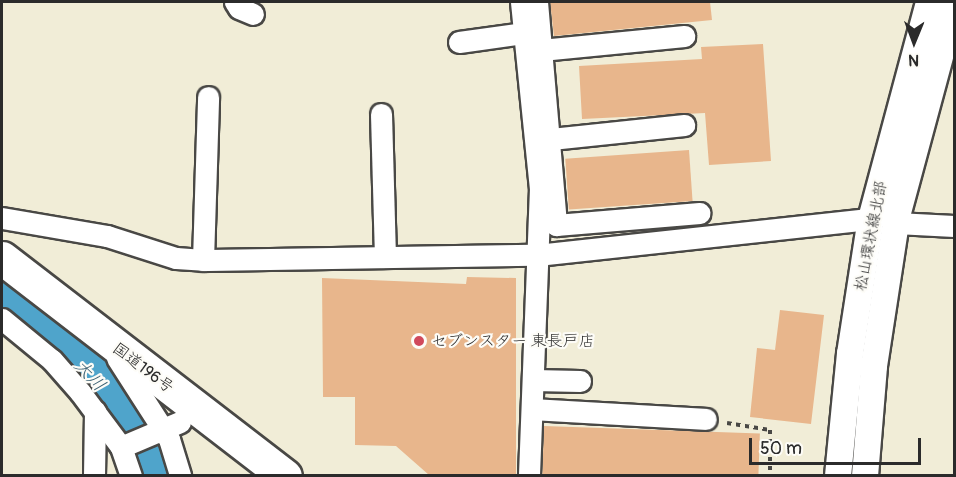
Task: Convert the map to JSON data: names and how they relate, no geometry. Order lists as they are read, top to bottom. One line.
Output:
{"streets":{"highway":["国道196号"],"street":["松山環状線北部"]},"water":["大川"],"places":["セブンスター 東長戸店"],"scale_bar":"50 m","north":"bottom"}
